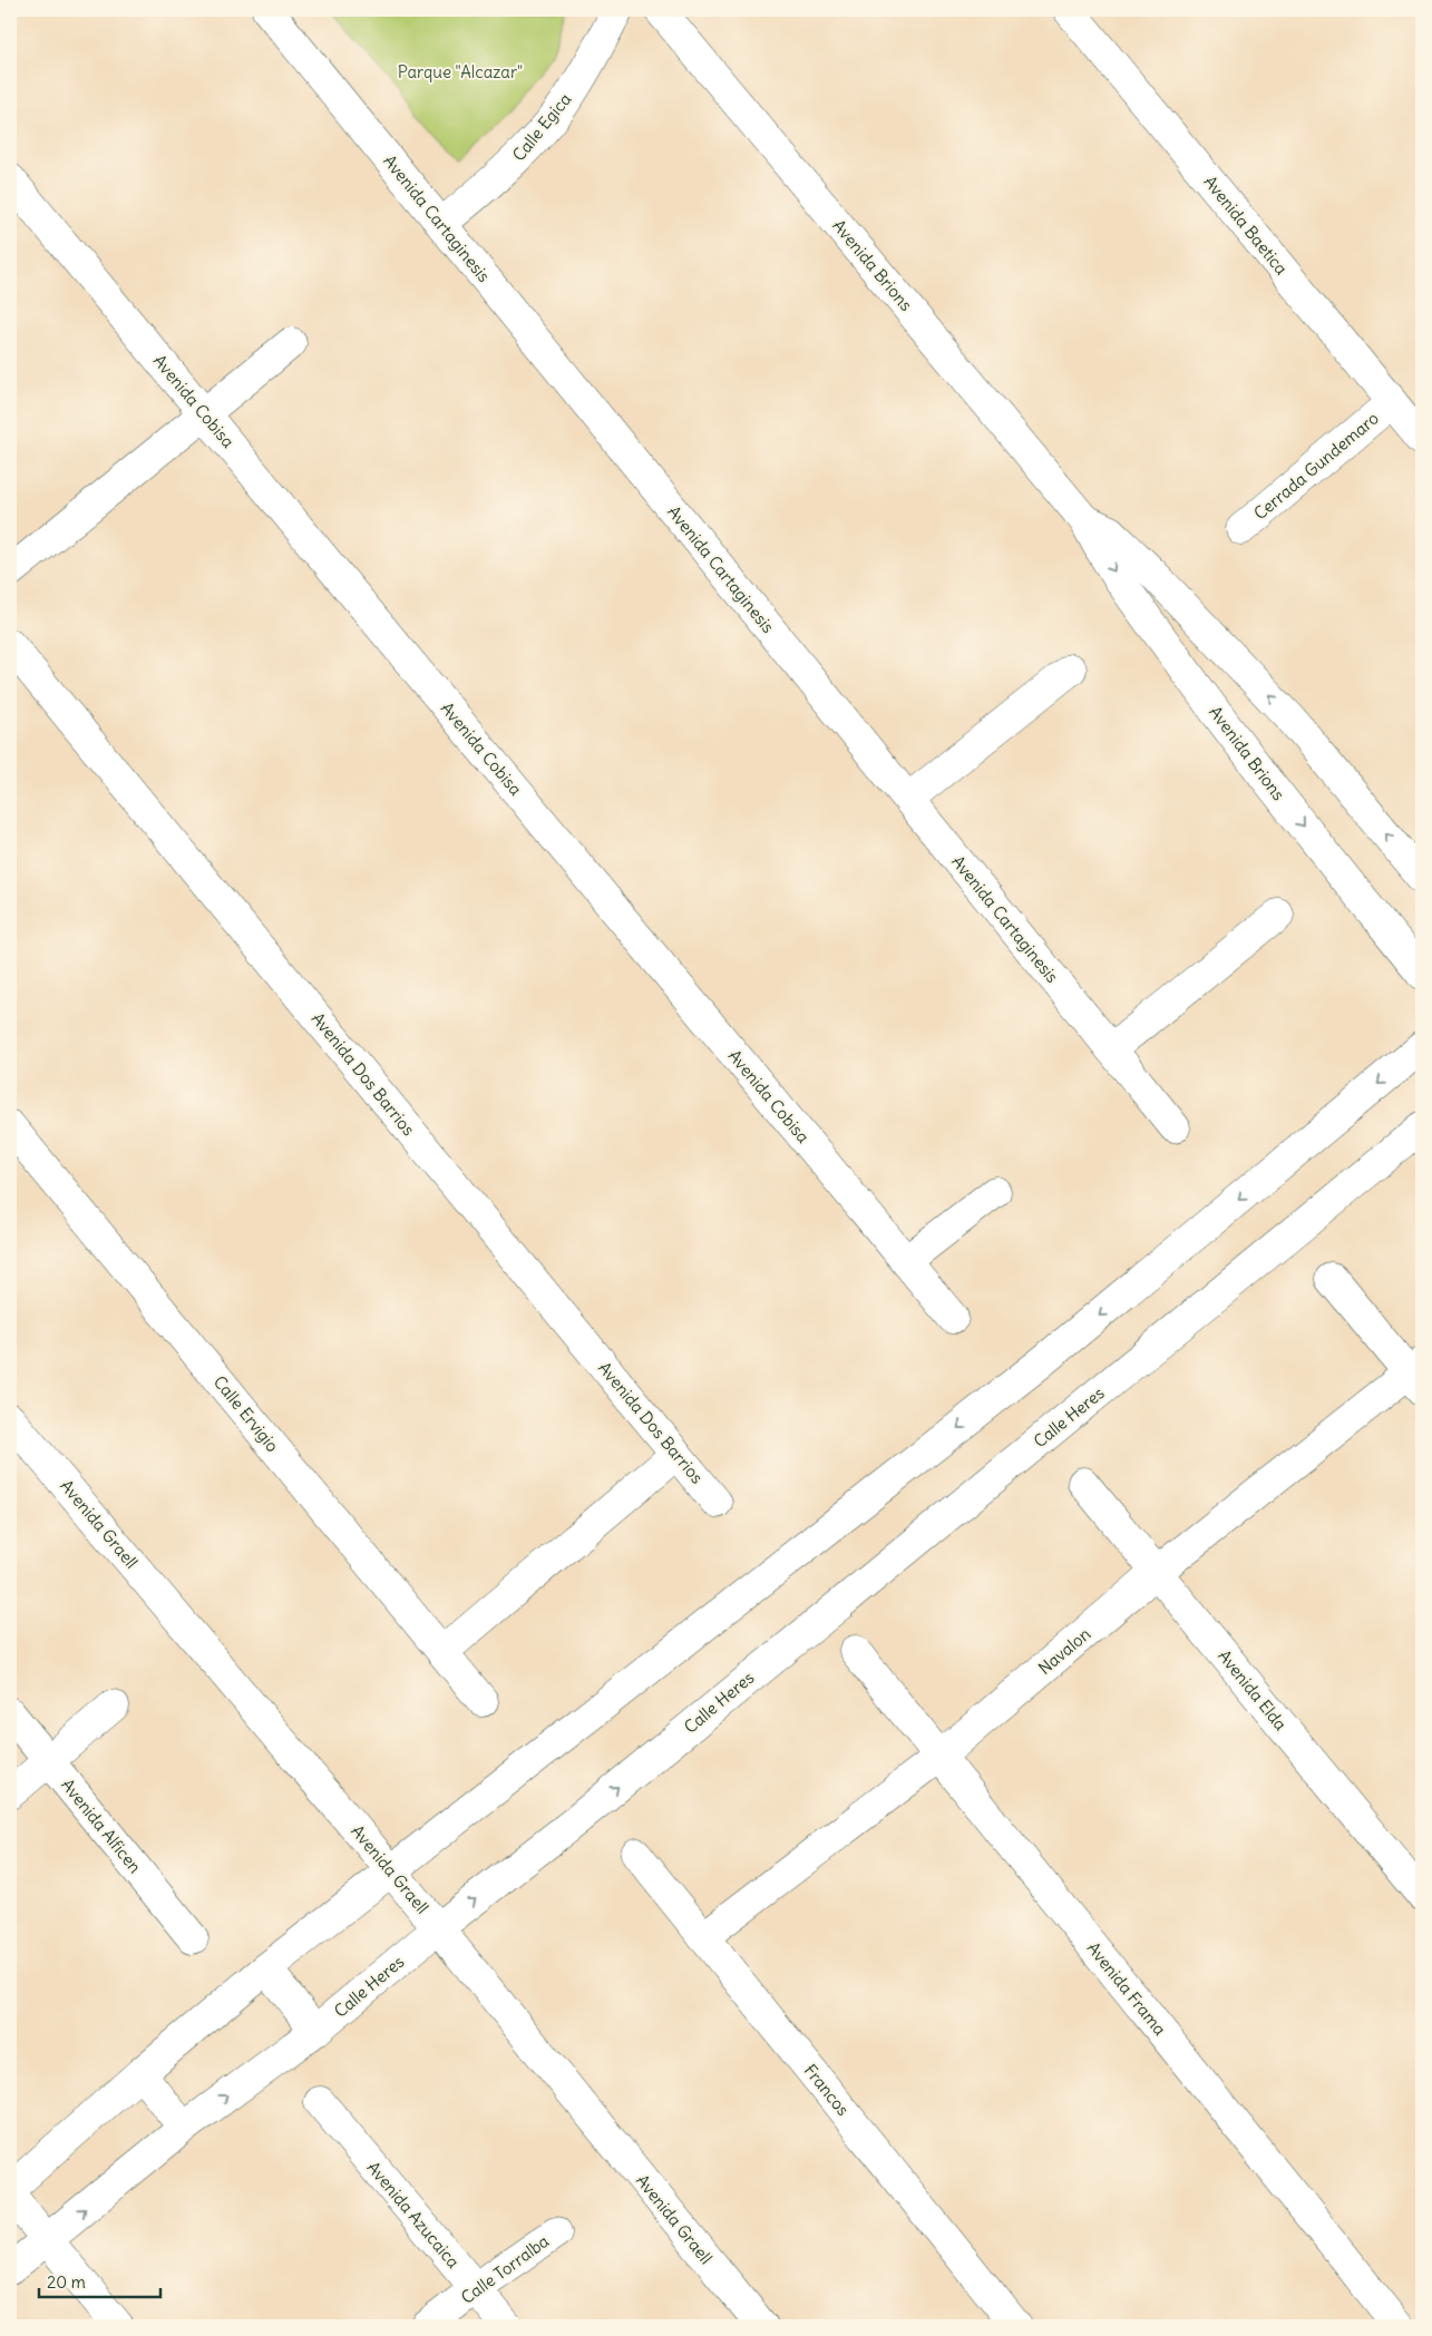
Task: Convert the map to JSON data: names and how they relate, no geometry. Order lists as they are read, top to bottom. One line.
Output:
{"streets":{"street":["Calle Egica","Avenida Cartaginesis","Avenida Baetica","Avenida Brions","Avenida Cobisa","Cerrada Gundemaro","Avenida Dos Barrios","Calle Ervigio","Calle Heres","Avenida Graell","Navalon","Avenida Elda","Avenida Alficen","Avenida Frama","Francos","Avenida Azucaica","Calle Torralba"]},"crossings":[["Calle Egica","Avenida Cartaginesis"],["Avenida Baetica","Cerrada Gundemaro"],["Calle Heres","Avenida Graell"],["Navalon","Avenida Elda"],["Navalon","Avenida Frama"],["Navalon","Francos"],["Avenida Azucaica","Calle Torralba"]],"parks":["Parque \"Alcazar\""],"scale_bar":"20 m"}
